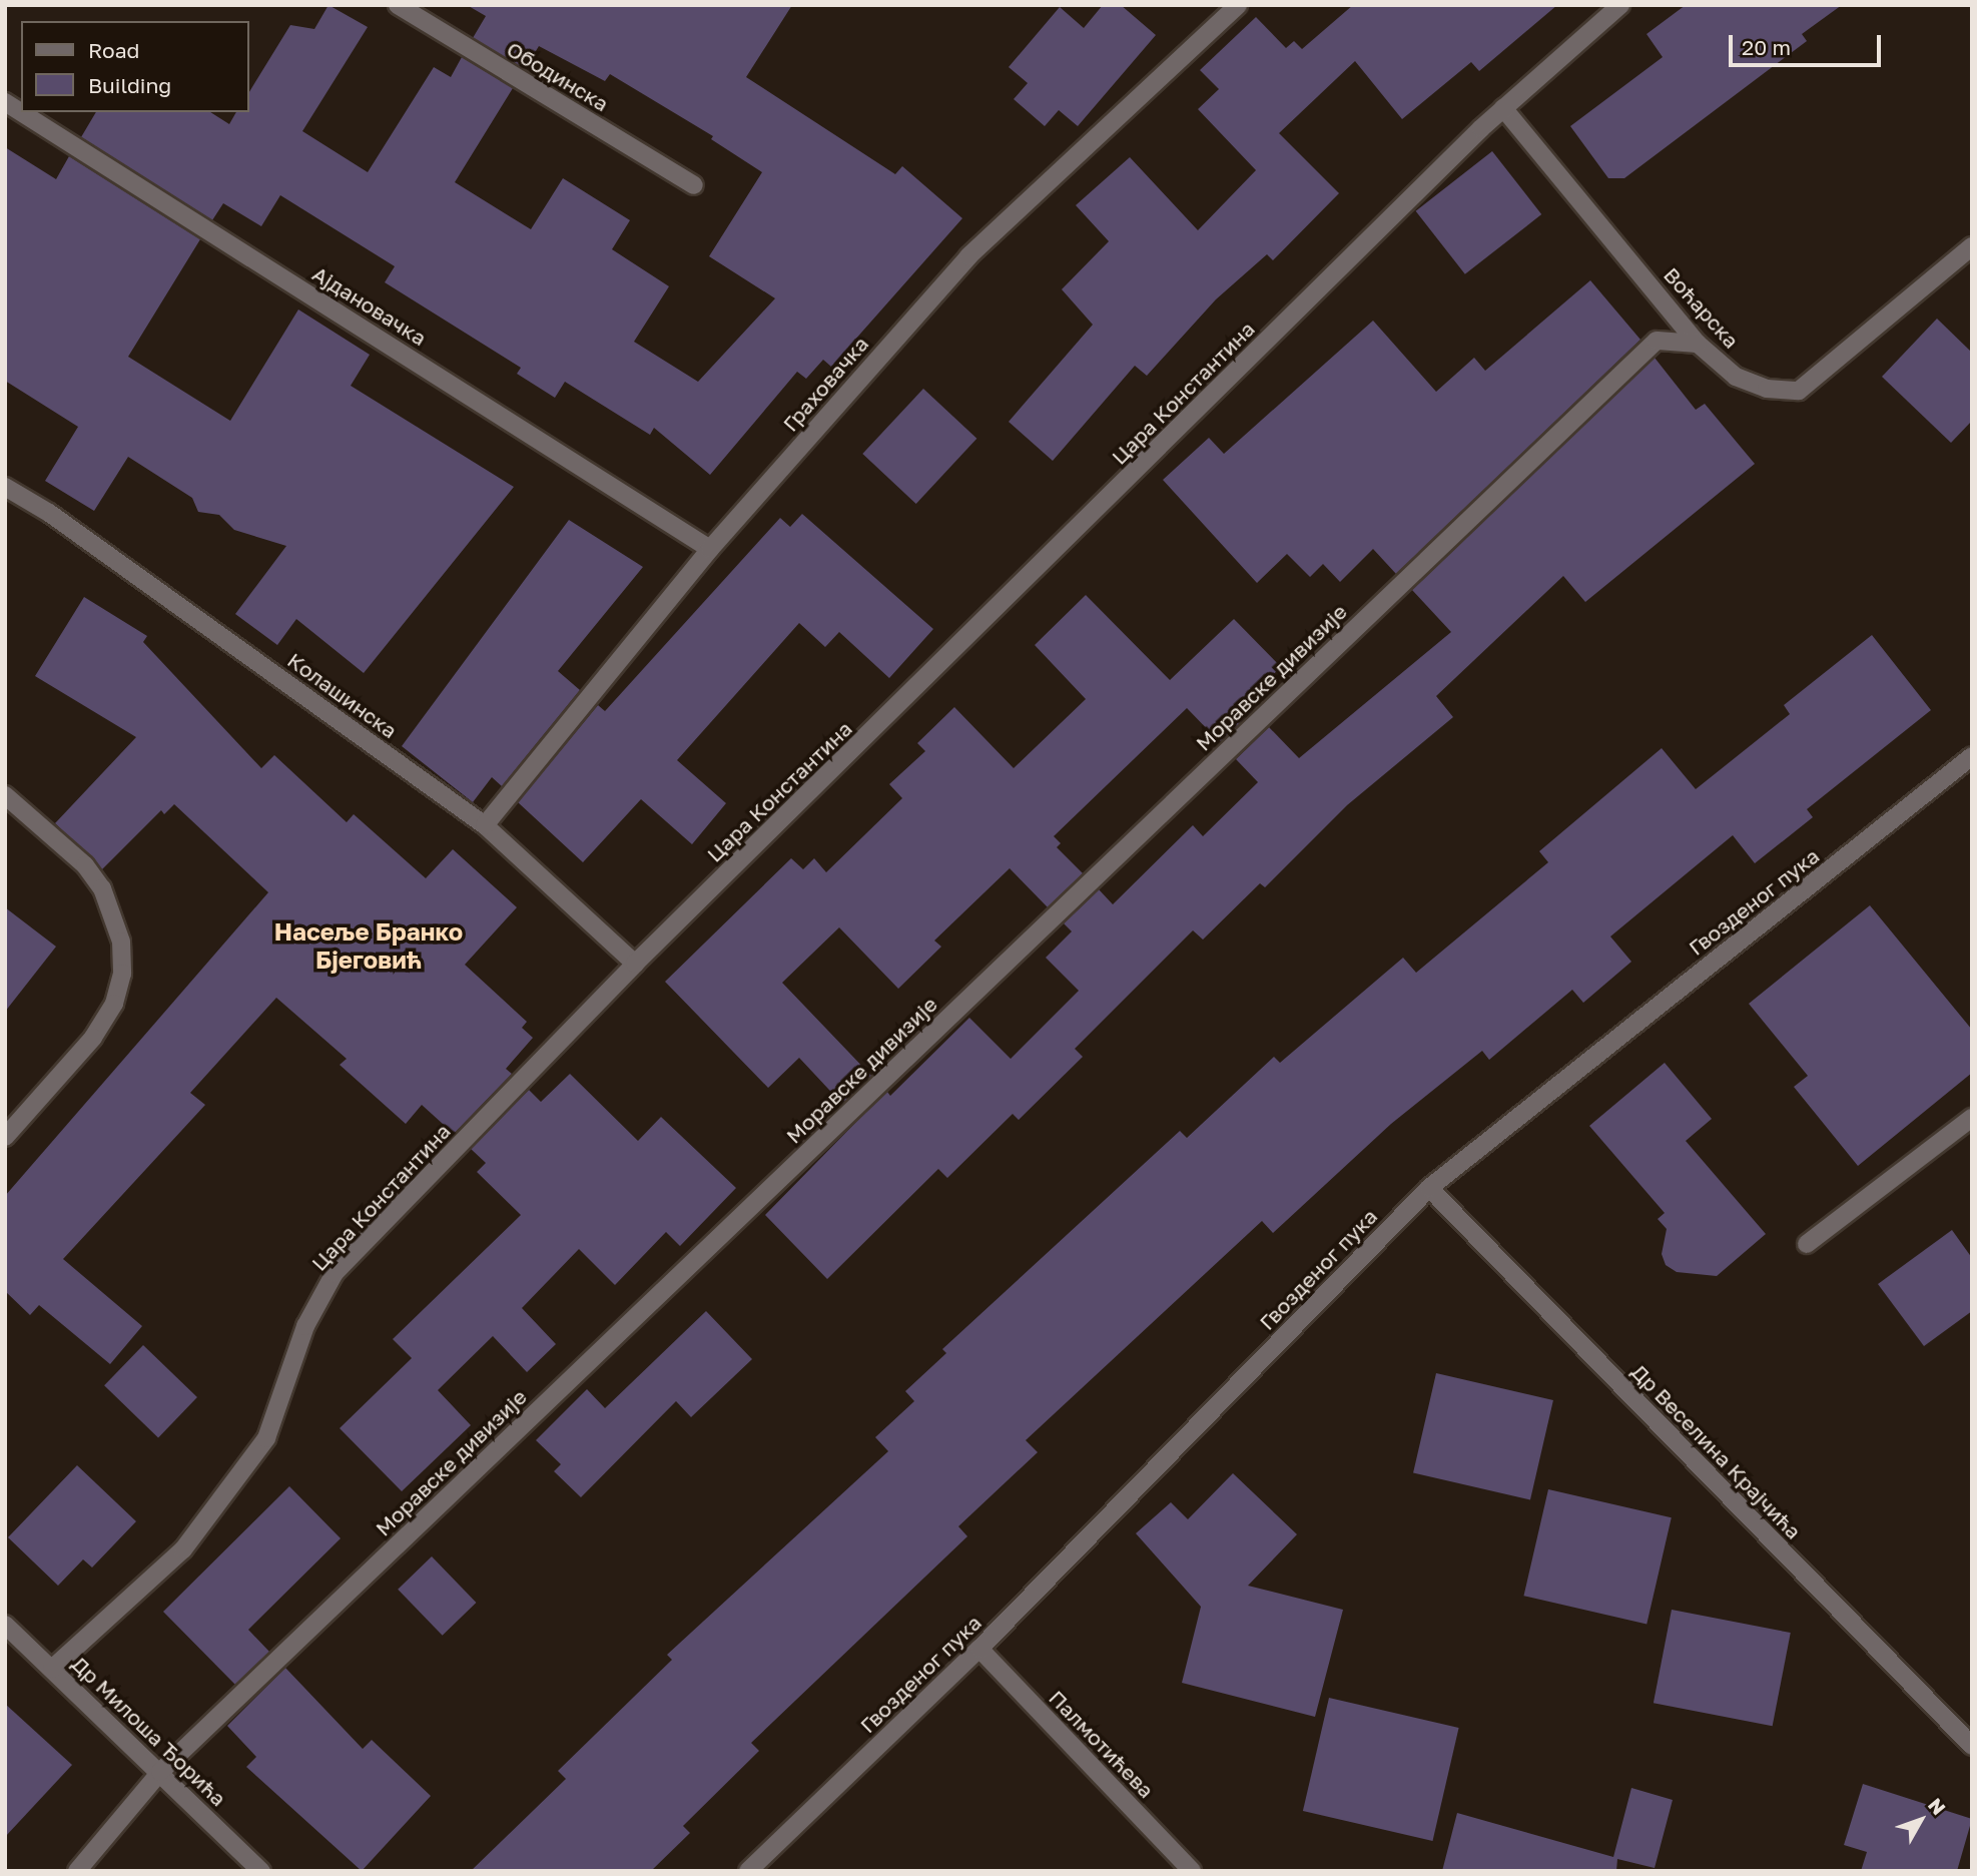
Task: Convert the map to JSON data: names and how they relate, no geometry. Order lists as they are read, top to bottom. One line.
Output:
{"streets":{"street":["Ободинска","Ајдановачка","Воћарска","Граховачка","Цара Константина","Моравске дивизије","Колашинска","Гвозденог пука","Др Веселина Крајчића","Др Милоша Ђорића","Палмотићева"]},"crossings":[["Ајдановачка","Граховачка"],["Воћарска","Цара Константина"],["Воћарска","Моравске дивизије"],["Граховачка","Колашинска"],["Цара Константина","Колашинска"],["Цара Константина","Др Милоша Ђорића"],["Моравске дивизије","Др Милоша Ђорића"],["Гвозденог пука","Др Веселина Крајчића"],["Гвозденог пука","Палмотићева"]],"districts":["Насеље Бранко Бјеговић"],"legend":["Road","Building"],"scale_bar":"20 m","north":"top right"}
